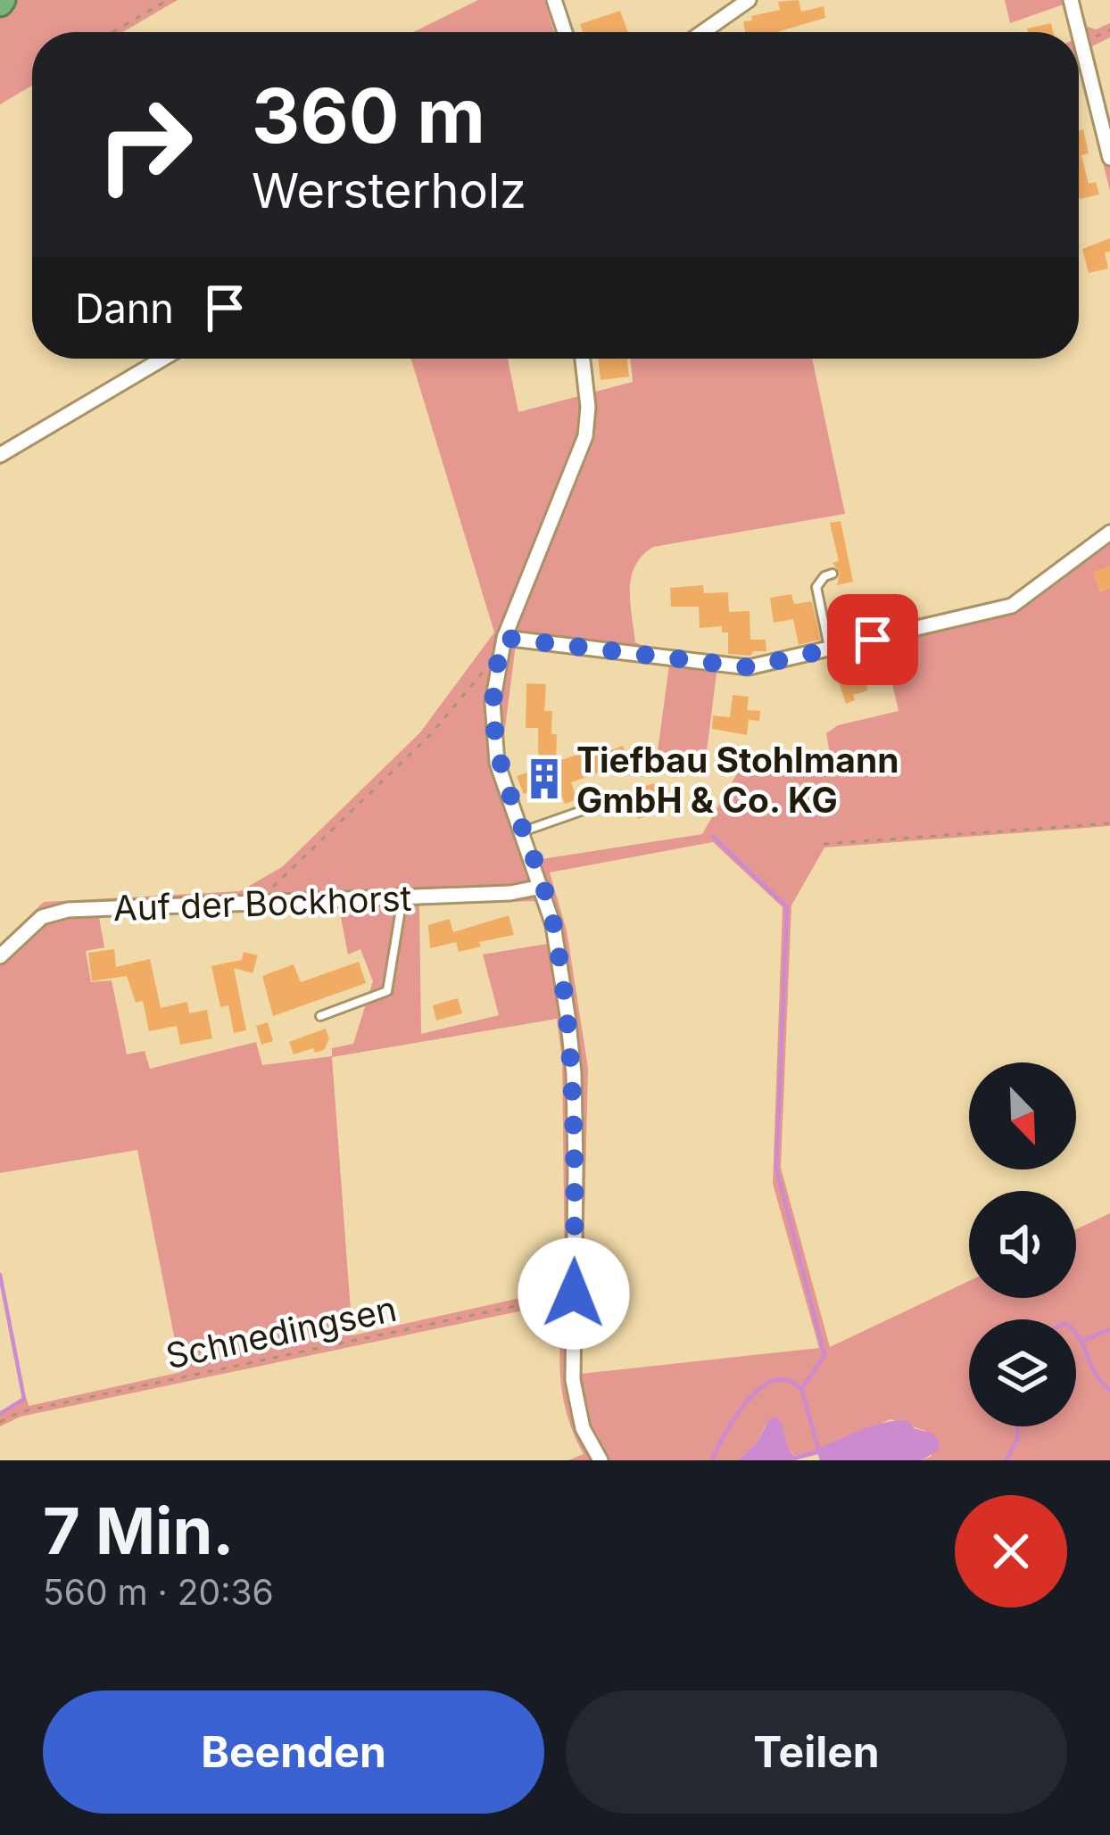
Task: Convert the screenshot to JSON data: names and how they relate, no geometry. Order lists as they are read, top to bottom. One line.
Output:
{"streets":{"street":["Auf der Bockhorst"],"path":["Schnedingsen"]},"places":{"building":["Tiefbau Stohlmann GmbH & Co. KG"]},"north":"bottom right","page":{"turn":["360 m","Wersterholz"],"then":"Dann","heading":["7 Min.","560 m · 20:36"],"buttons":["Beenden","Teilen"]}}
